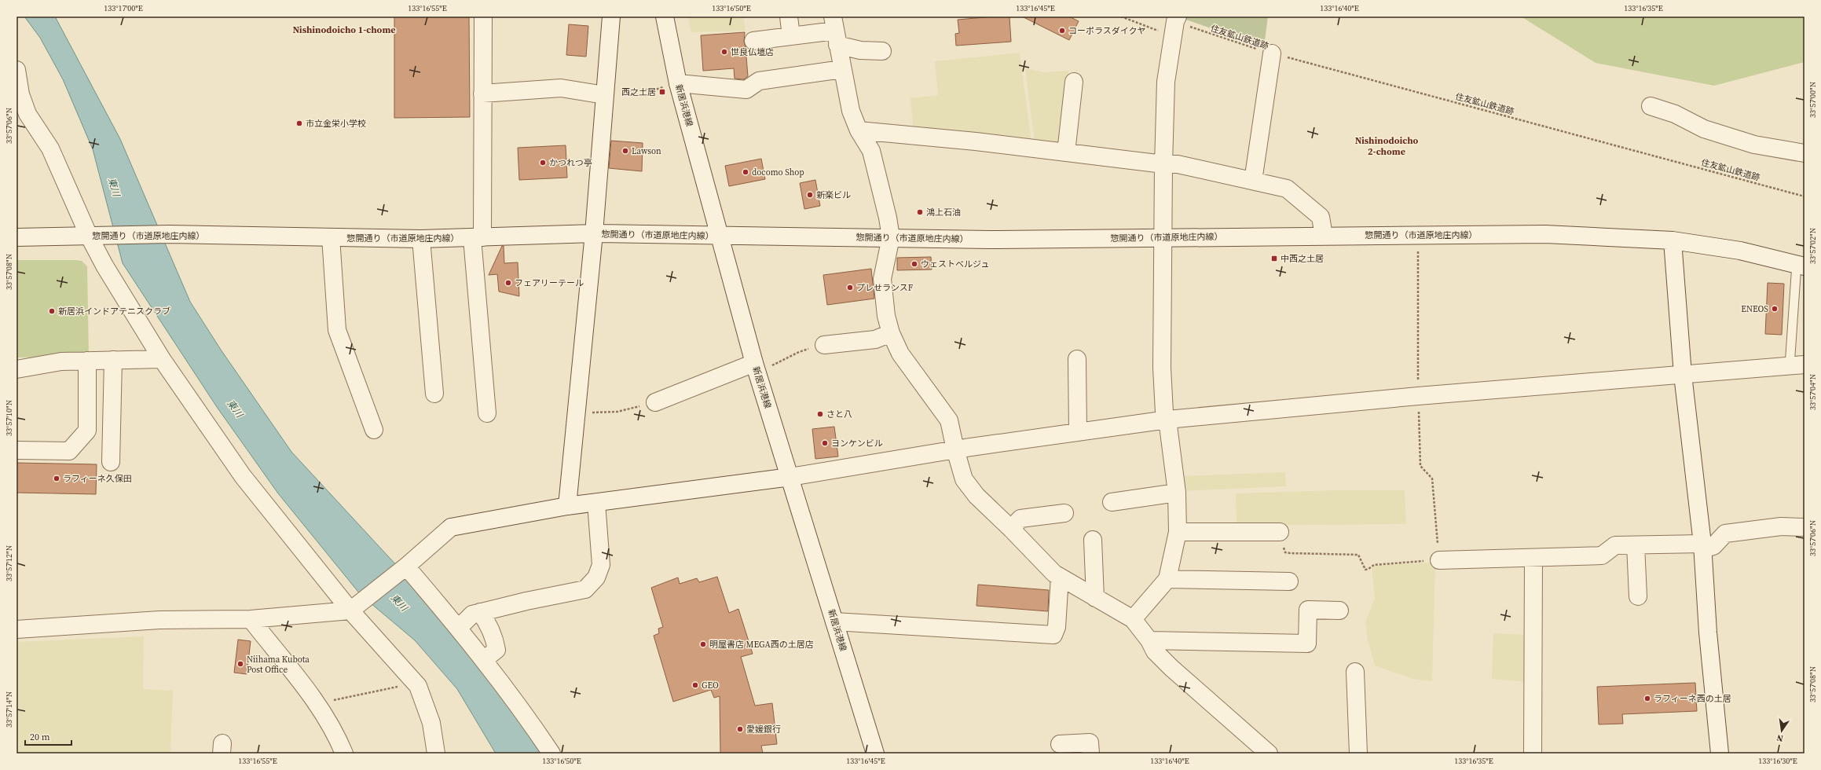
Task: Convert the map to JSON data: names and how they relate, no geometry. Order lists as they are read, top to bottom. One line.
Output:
{"streets":{"street":["新居浜港線","惣開通り（市道原地庄内線）"],"path":["住友鉱山鉄道跡"]},"crossings":[["新居浜港線","惣開通り（市道原地庄内線）"]],"districts":["Nishinodoicho 1-chome","Nishinodoicho 2-chome"],"water":["東川"],"places":{"other":["コーポラスダイクヤ","世良仏壇店","市立金栄小学校","Lawson","かつれつ亭","docomo Shop","新楽ビル","鴻上石油","ウェストベルジュ","フェアリーテール","プレせランスF","ENEOS","新居浜インドアテニスクラブ","さと八","ヨンケンビル","ラフィーネ久保田","明屋書店 MEGA西の土居店","Niihama Kubota Post Office","GEO","ラフィーネ西の土居","愛媛銀行"],"transit":["西之土居","中西之土居"]},"scale_bar":"20 m","north":"bottom","coordinates":["133°17'00\"E","133°16'55\"E","133°16'50\"E","133°16'45\"E","133°16'40\"E","133°16'35\"E","33°57'00\"N","33°57'06\"N","33°57'02\"N","33°57'08\"N","33°57'04\"N","33°57'10\"N","33°57'12\"N","33°57'14\"N","133°16'30\"E"]}
